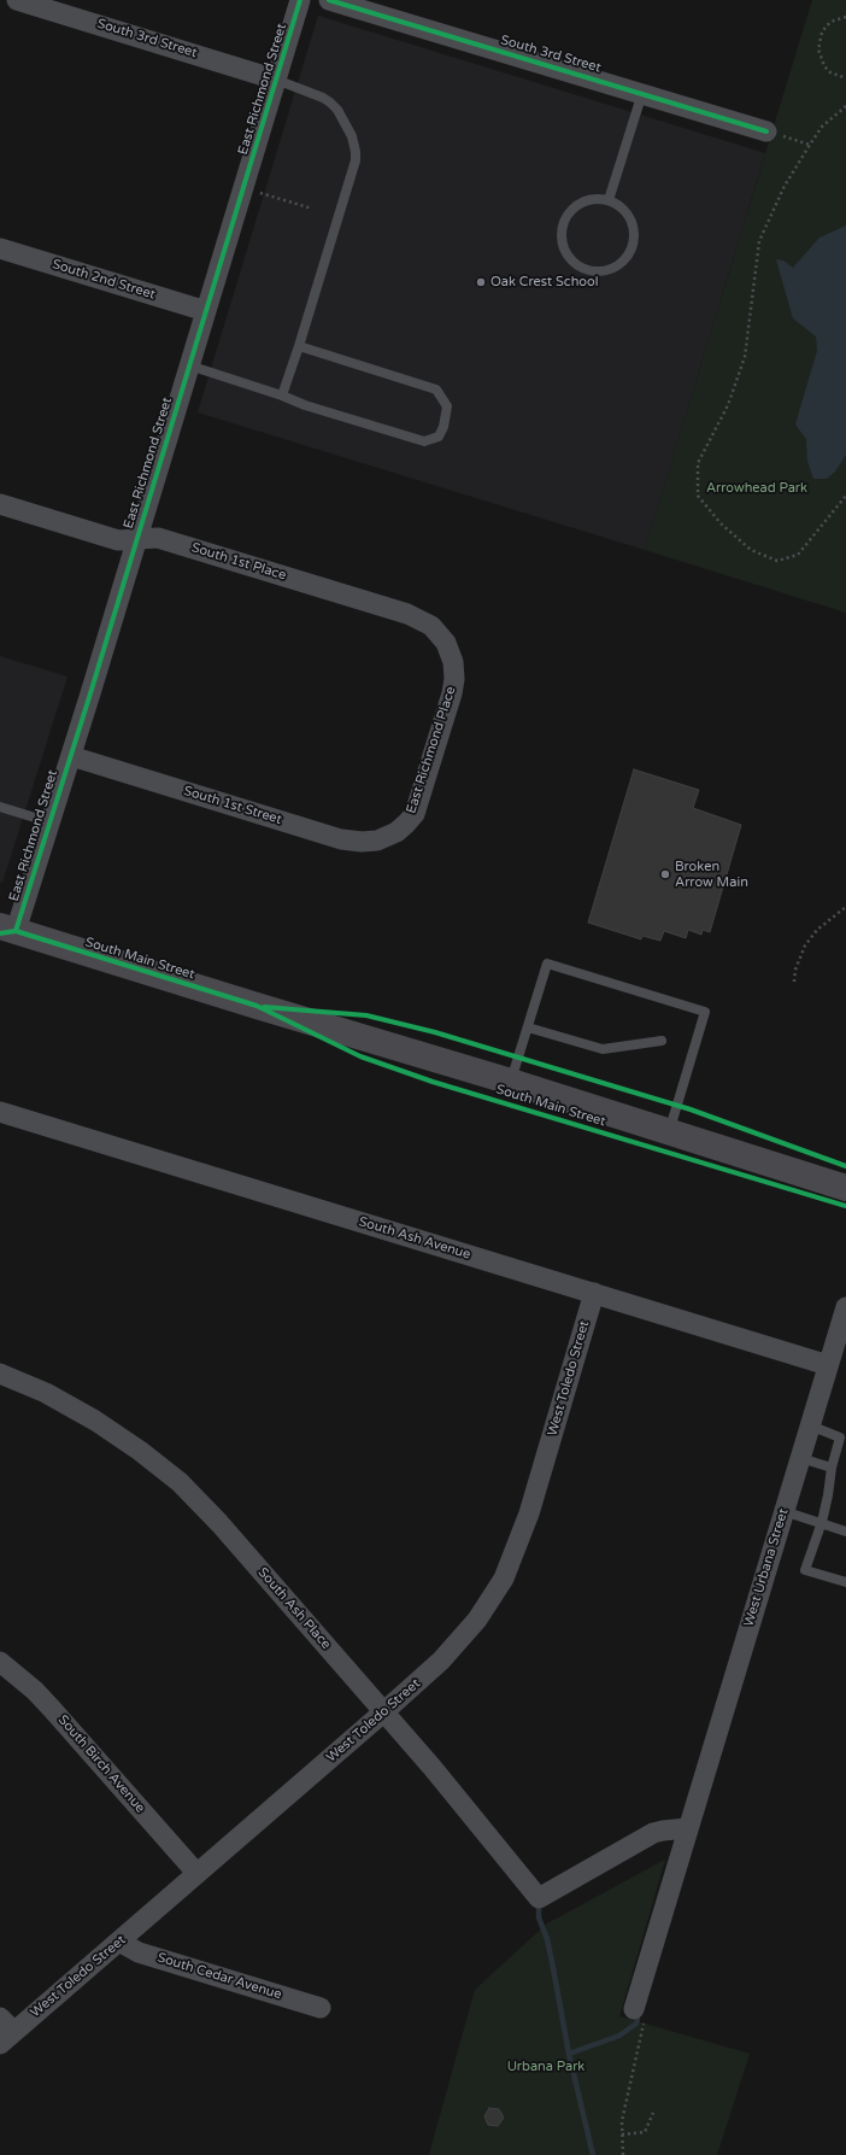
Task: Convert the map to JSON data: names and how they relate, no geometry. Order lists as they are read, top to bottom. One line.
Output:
{"streets":{"street":["South 3rd Street","East Richmond Street","South 2nd Street","South 1st Place","East Richmond Place","South 1st Street","South Main Street","South Ash Avenue","West Toledo Street","West Urbana Street","South Ash Place","South Birch Avenue","South Cedar Avenue"]},"crossings":[["South 3rd Street","East Richmond Street"],["East Richmond Street","South 2nd Street"],["East Richmond Street","South 1st Place"],["East Richmond Street","South 1st Street"],["East Richmond Street","South Main Street"],["South 1st Place","East Richmond Place"],["East Richmond Place","South 1st Street"],["South Ash Avenue","West Toledo Street"],["South Ash Avenue","West Urbana Street"],["West Toledo Street","South Ash Place"],["West Toledo Street","South Birch Avenue"],["West Toledo Street","South Cedar Avenue"],["West Urbana Street","South Ash Place"]],"parks":["Arrowhead Park","Urbana Park"],"places":["Oak Crest School","Broken Arrow Main"]}
